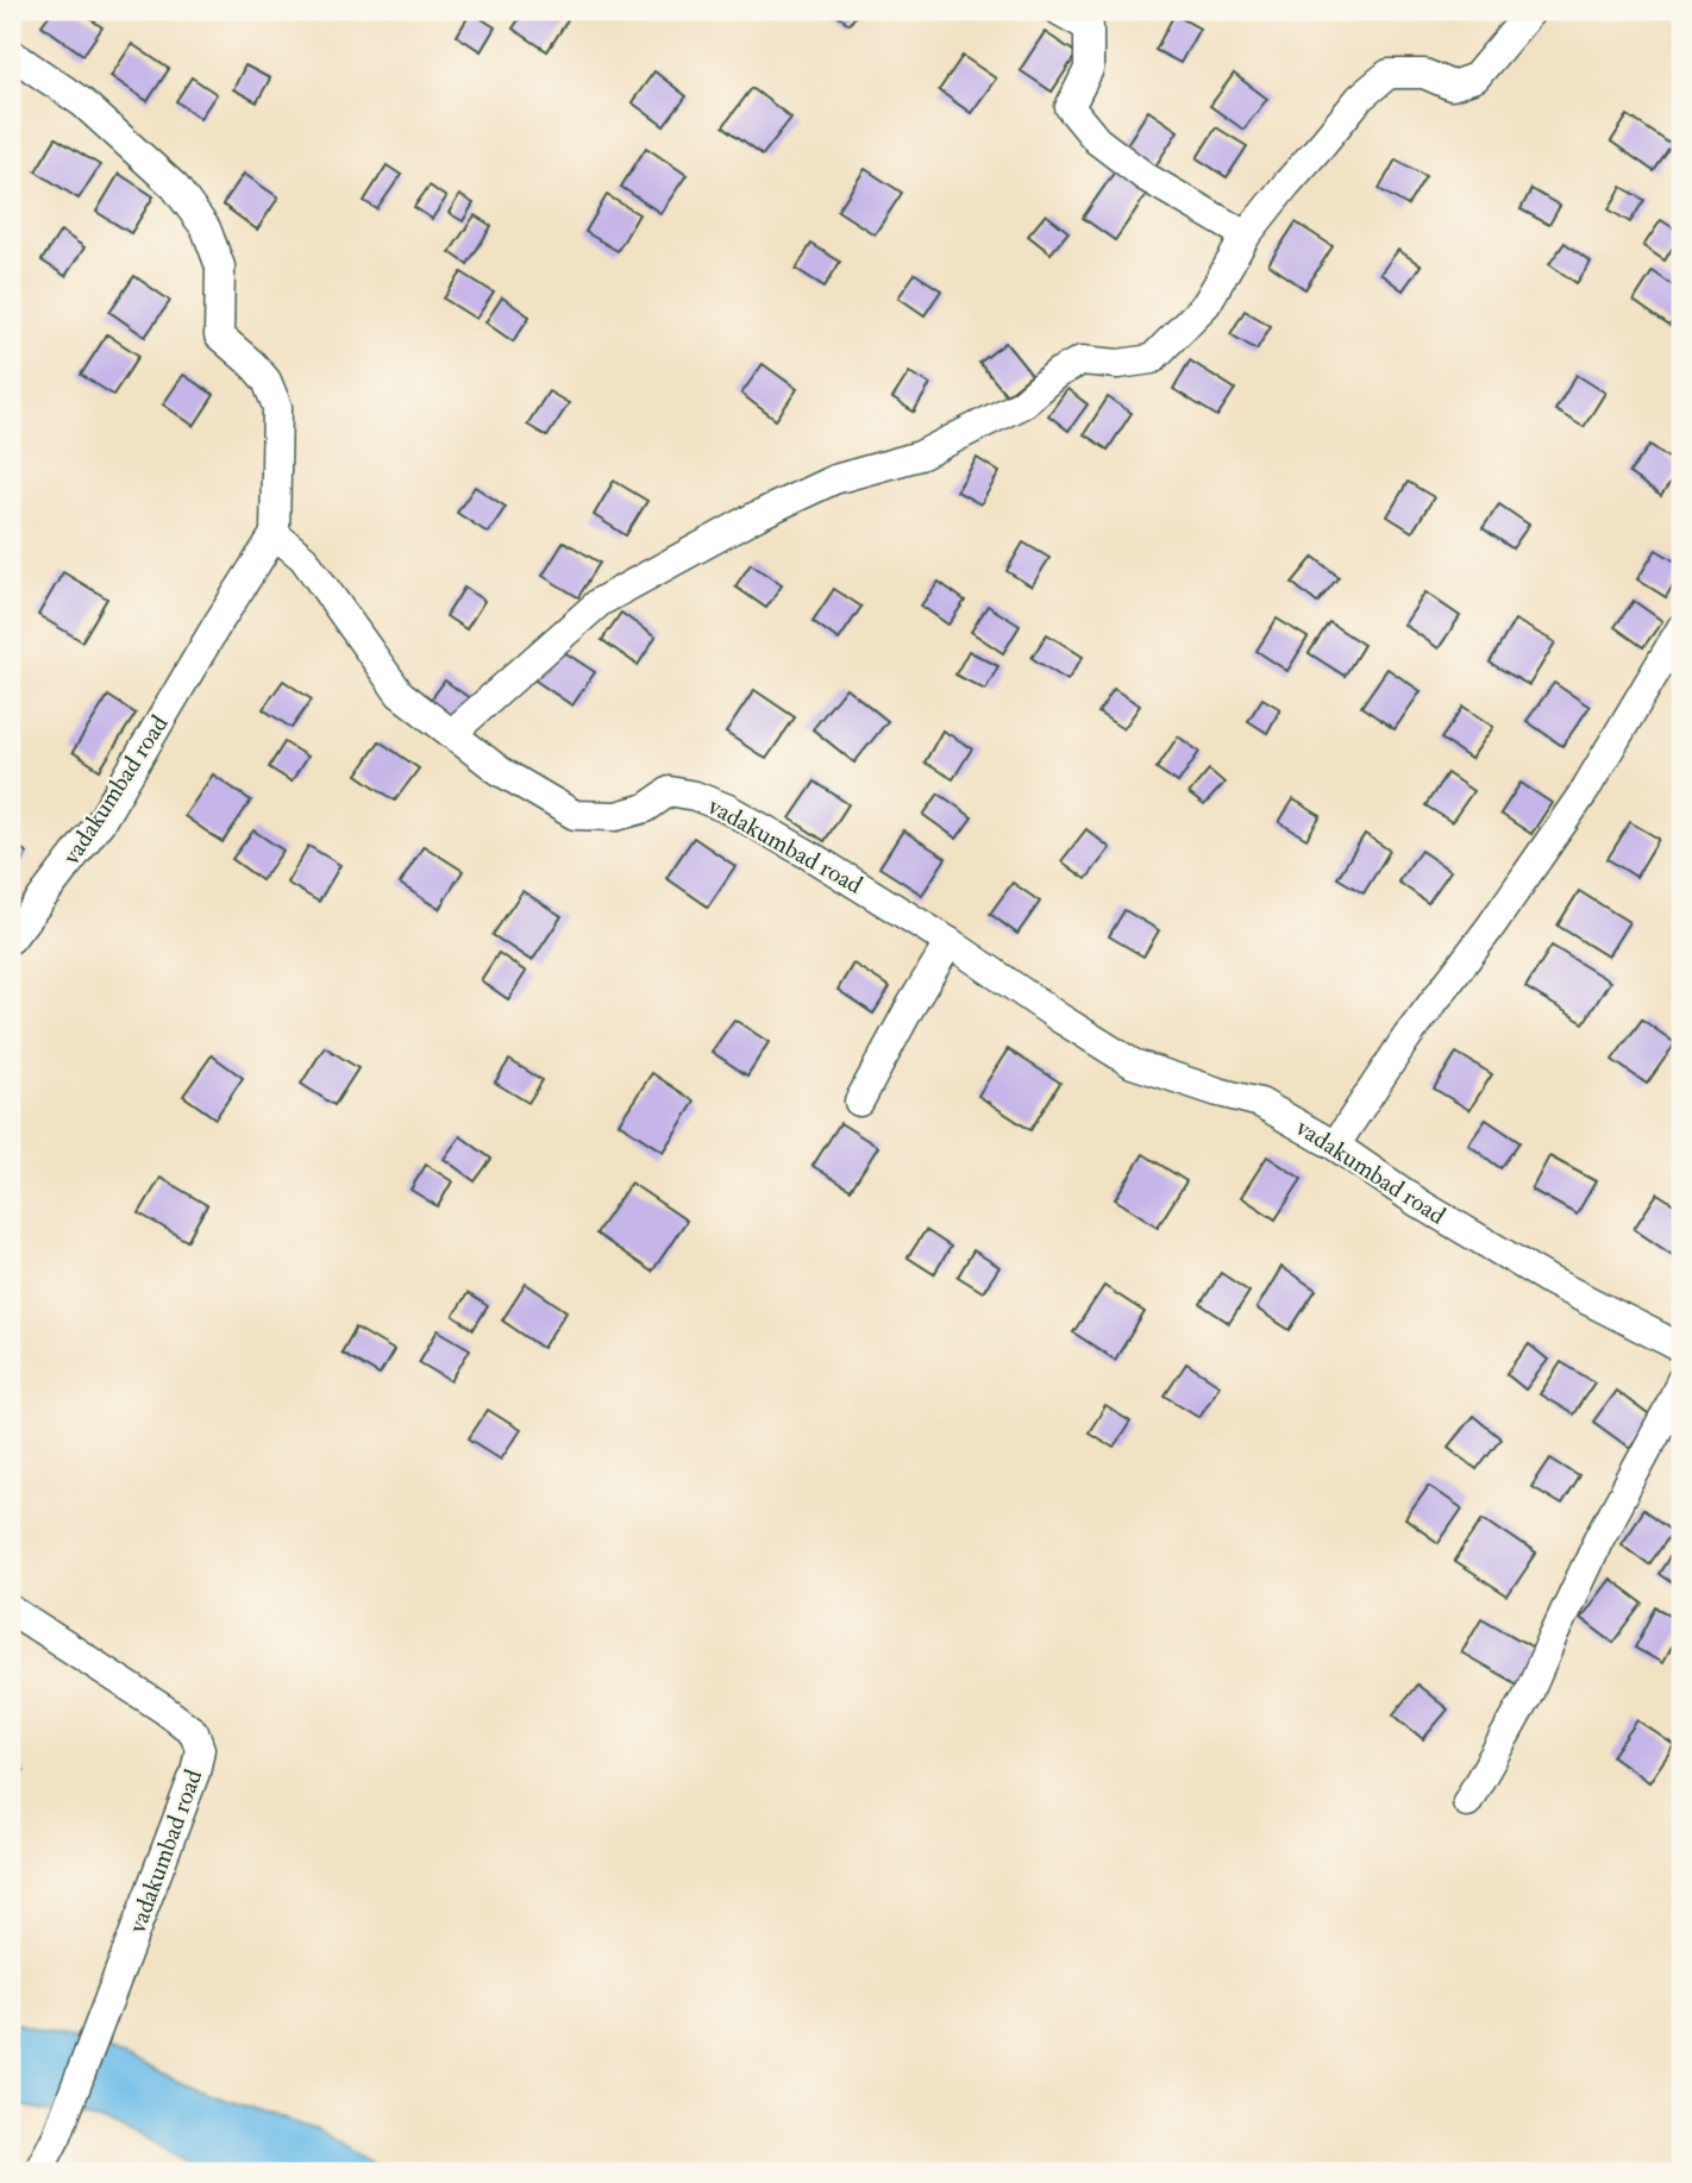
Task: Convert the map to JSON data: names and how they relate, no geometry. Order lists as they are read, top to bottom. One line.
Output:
{"streets":{"street":["vadakumbad road"]}}
